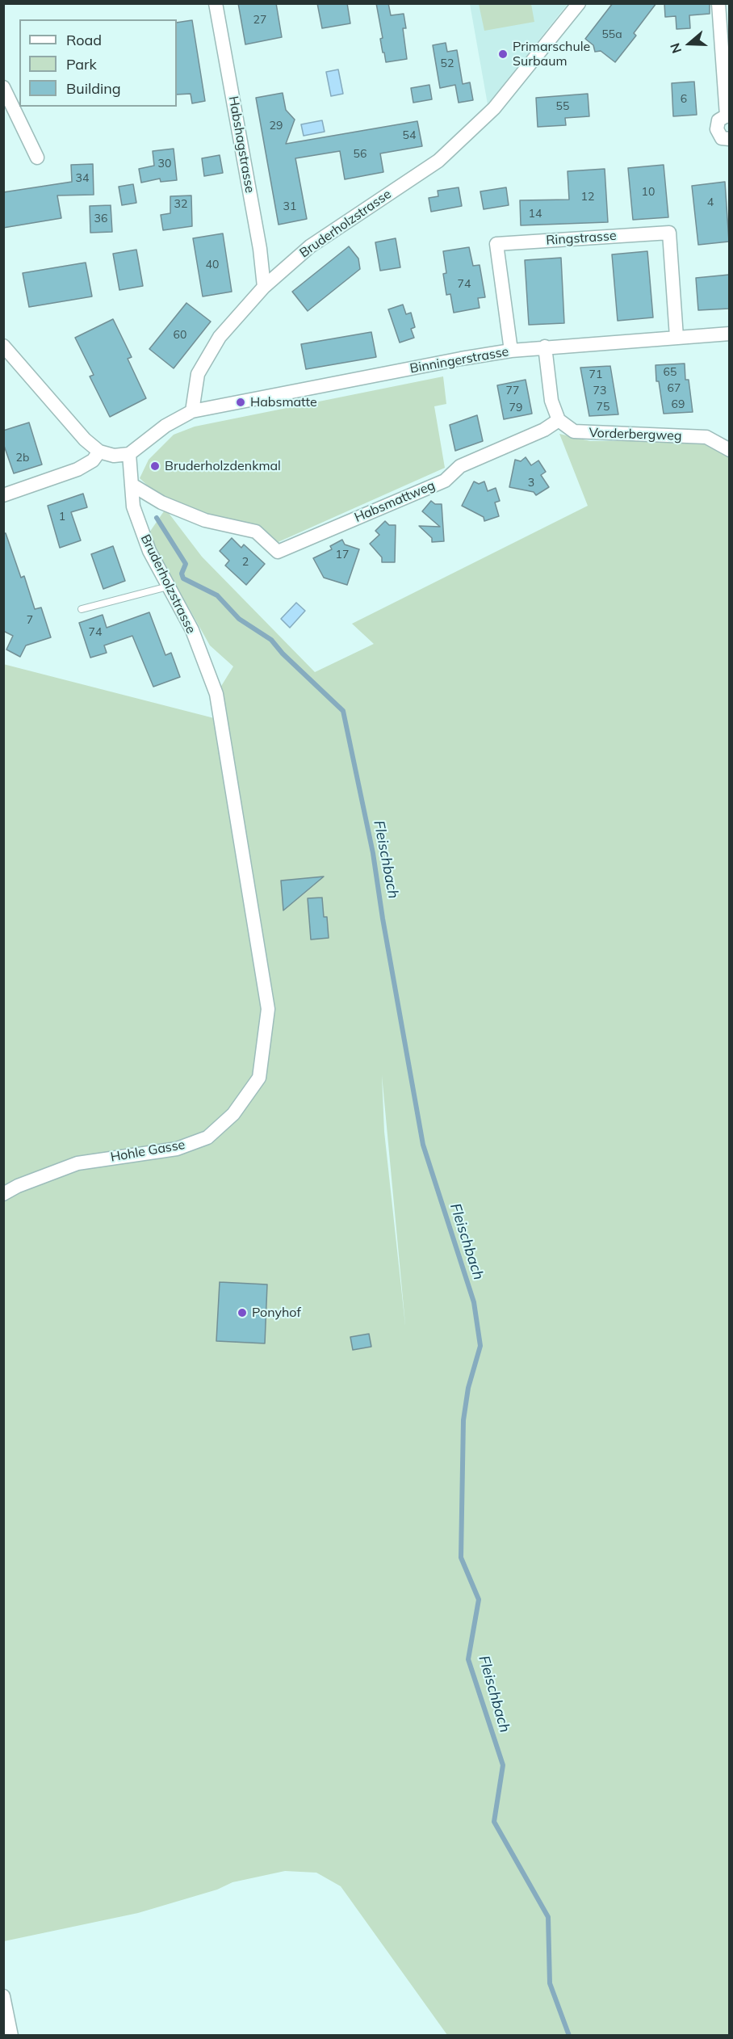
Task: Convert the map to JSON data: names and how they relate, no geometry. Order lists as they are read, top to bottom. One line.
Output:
{"streets":{"street":["Habshagstrasse","Bruderholzstrasse","Ringstrasse","Binningerstrasse","Vorderbergweg","Habsmattweg","Hohle Gasse"]},"crossings":[["Habshagstrasse","Bruderholzstrasse"],["Bruderholzstrasse","Binningerstrasse"],["Bruderholzstrasse","Habsmattweg"],["Bruderholzstrasse","Hohle Gasse"],["Ringstrasse","Binningerstrasse"],["Vorderbergweg","Habsmattweg"]],"water":["Fleischbach"],"places":["Primarschule Surbaum","Habsmatte","Bruderholzdenkmal","Ponyhof"],"house_numbers":["27","55a","52","6","55","29","54","56","30","34","10","12","4","32","31","14","36","40","74","60","65","71","67","77","73","69","75","79","2b","3","1","17","2","7","74"],"legend":["Road","Park","Building"],"north":"left"}
